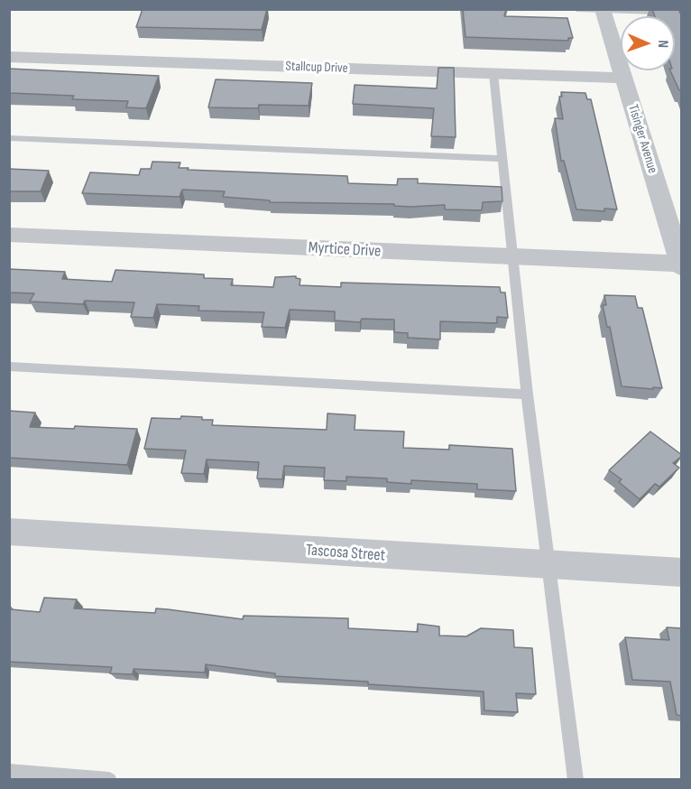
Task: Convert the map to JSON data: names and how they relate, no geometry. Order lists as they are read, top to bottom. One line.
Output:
{"streets":{"street":["Stallcup Drive","Tisinger Avenue","Myrtice Drive","Tascosa Street"]},"crossings":[["Stallcup Drive","Tisinger Avenue"],["Tisinger Avenue","Myrtice Drive"]],"north":"right"}
